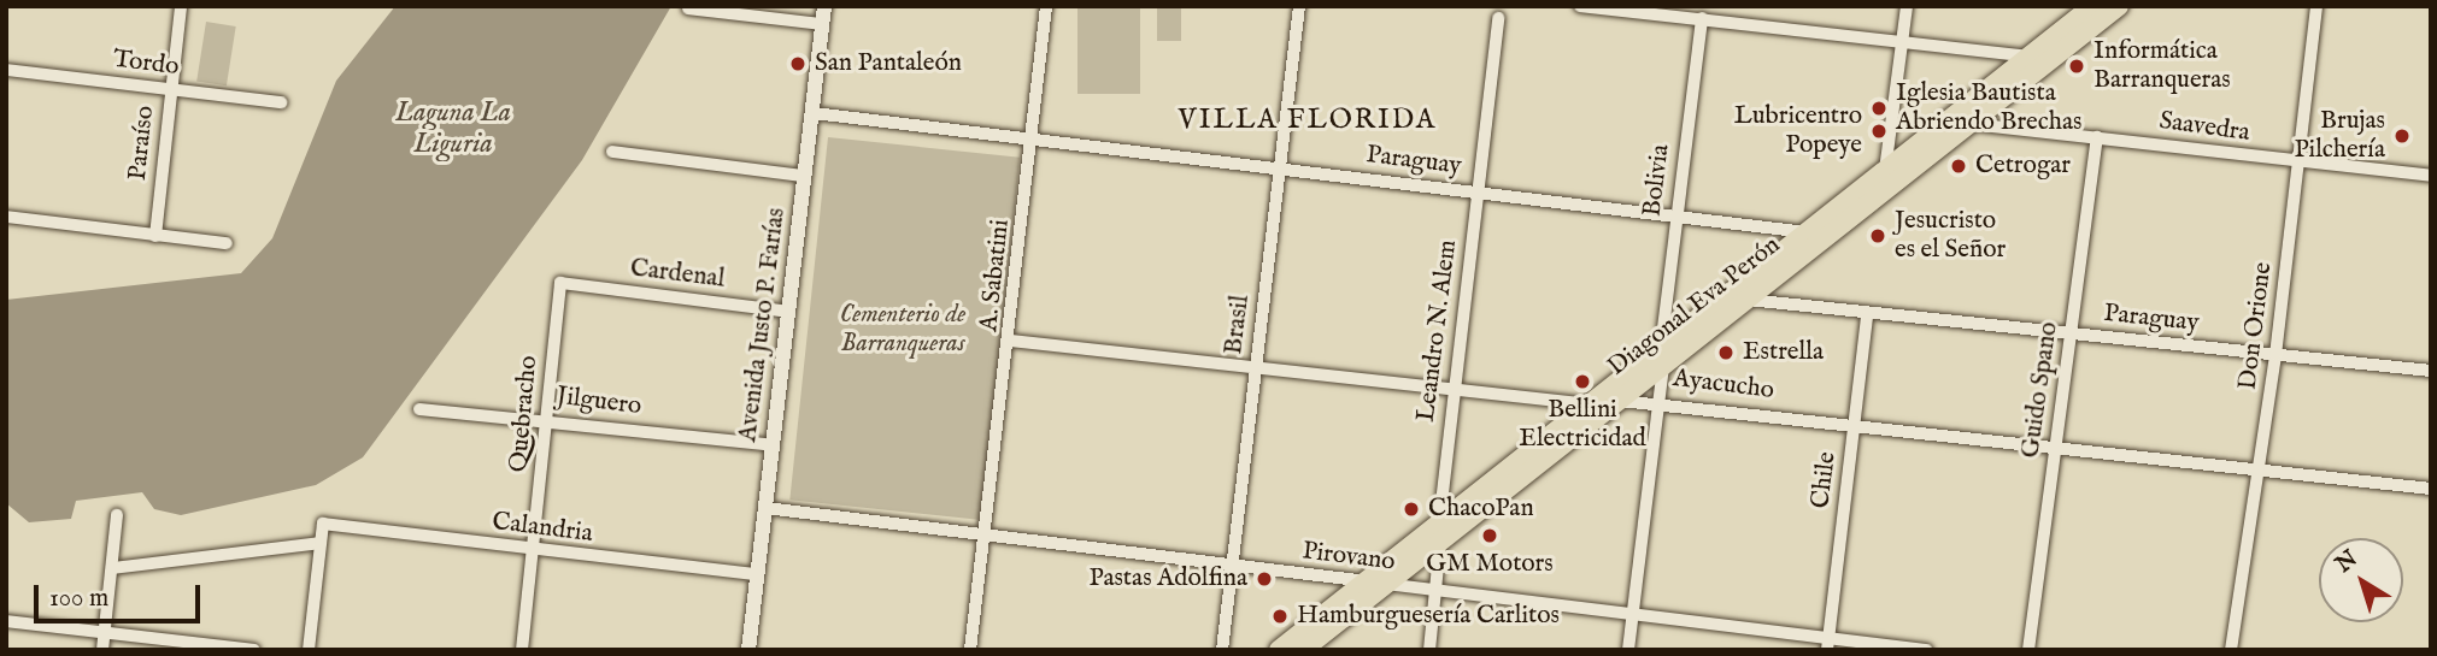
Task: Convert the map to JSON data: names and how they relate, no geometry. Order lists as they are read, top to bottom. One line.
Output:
{"streets":{"main road":["Diagonal Eva Perón"],"street":["Tordo","Saavedra","Paraíso","Paraguay","Bolivia","Cardenal","A. Sabatini","Avenida Justo P. Farías","Brasil","Don Orione","Leandro N. Alem","Ayacucho","Guido Spano","Jilguero","Quebracho","Chile","Calandria","Pirovano"]},"crossings":[["Tordo","Paraíso"],["Saavedra","Diagonal Eva Perón"],["Saavedra","Don Orione"],["Saavedra","Guido Spano"],["Paraguay","Bolivia"],["Paraguay","A. Sabatini"],["Paraguay","Diagonal Eva Perón"],["Paraguay","Avenida Justo P. Farías"],["Paraguay","Brasil"],["Paraguay","Don Orione"],["Paraguay","Leandro N. Alem"],["Paraguay","Guido Spano"],["Paraguay","Chile"],["Bolivia","Diagonal Eva Perón"],["Bolivia","Ayacucho"],["Bolivia","Pirovano"],["Cardenal","Avenida Justo P. Farías"],["Cardenal","Quebracho"],["A. Sabatini","Ayacucho"],["A. Sabatini","Pirovano"],["Diagonal Eva Perón","Leandro N. Alem"],["Diagonal Eva Perón","Ayacucho"],["Diagonal Eva Perón","Pirovano"],["Avenida Justo P. Farías","Jilguero"],["Avenida Justo P. Farías","Calandria"],["Avenida Justo P. Farías","Pirovano"],["Brasil","Ayacucho"],["Brasil","Pirovano"],["Don Orione","Ayacucho"],["Leandro N. Alem","Ayacucho"],["Leandro N. Alem","Pirovano"],["Ayacucho","Guido Spano"],["Ayacucho","Chile"],["Jilguero","Quebracho"],["Quebracho","Calandria"],["Chile","Pirovano"]],"districts":["VILLA FLORIDA"],"water":["Laguna La Liguria"],"parks":["Cementerio de Barranqueras"],"places":["San Pantaleón","Informática Barranqueras","Iglesia Bautista Abriendo Brechas","Lubricentro Popeye","Brujas Pilchería","Cetrogar","Jesucristo es el Señor","Estrella","Bellini Electricidad","ChacoPan","GM Motors","Pastas Adolfina","Hamburguesería Carlitos"],"scale_bar":"100 m","north":"top left"}
